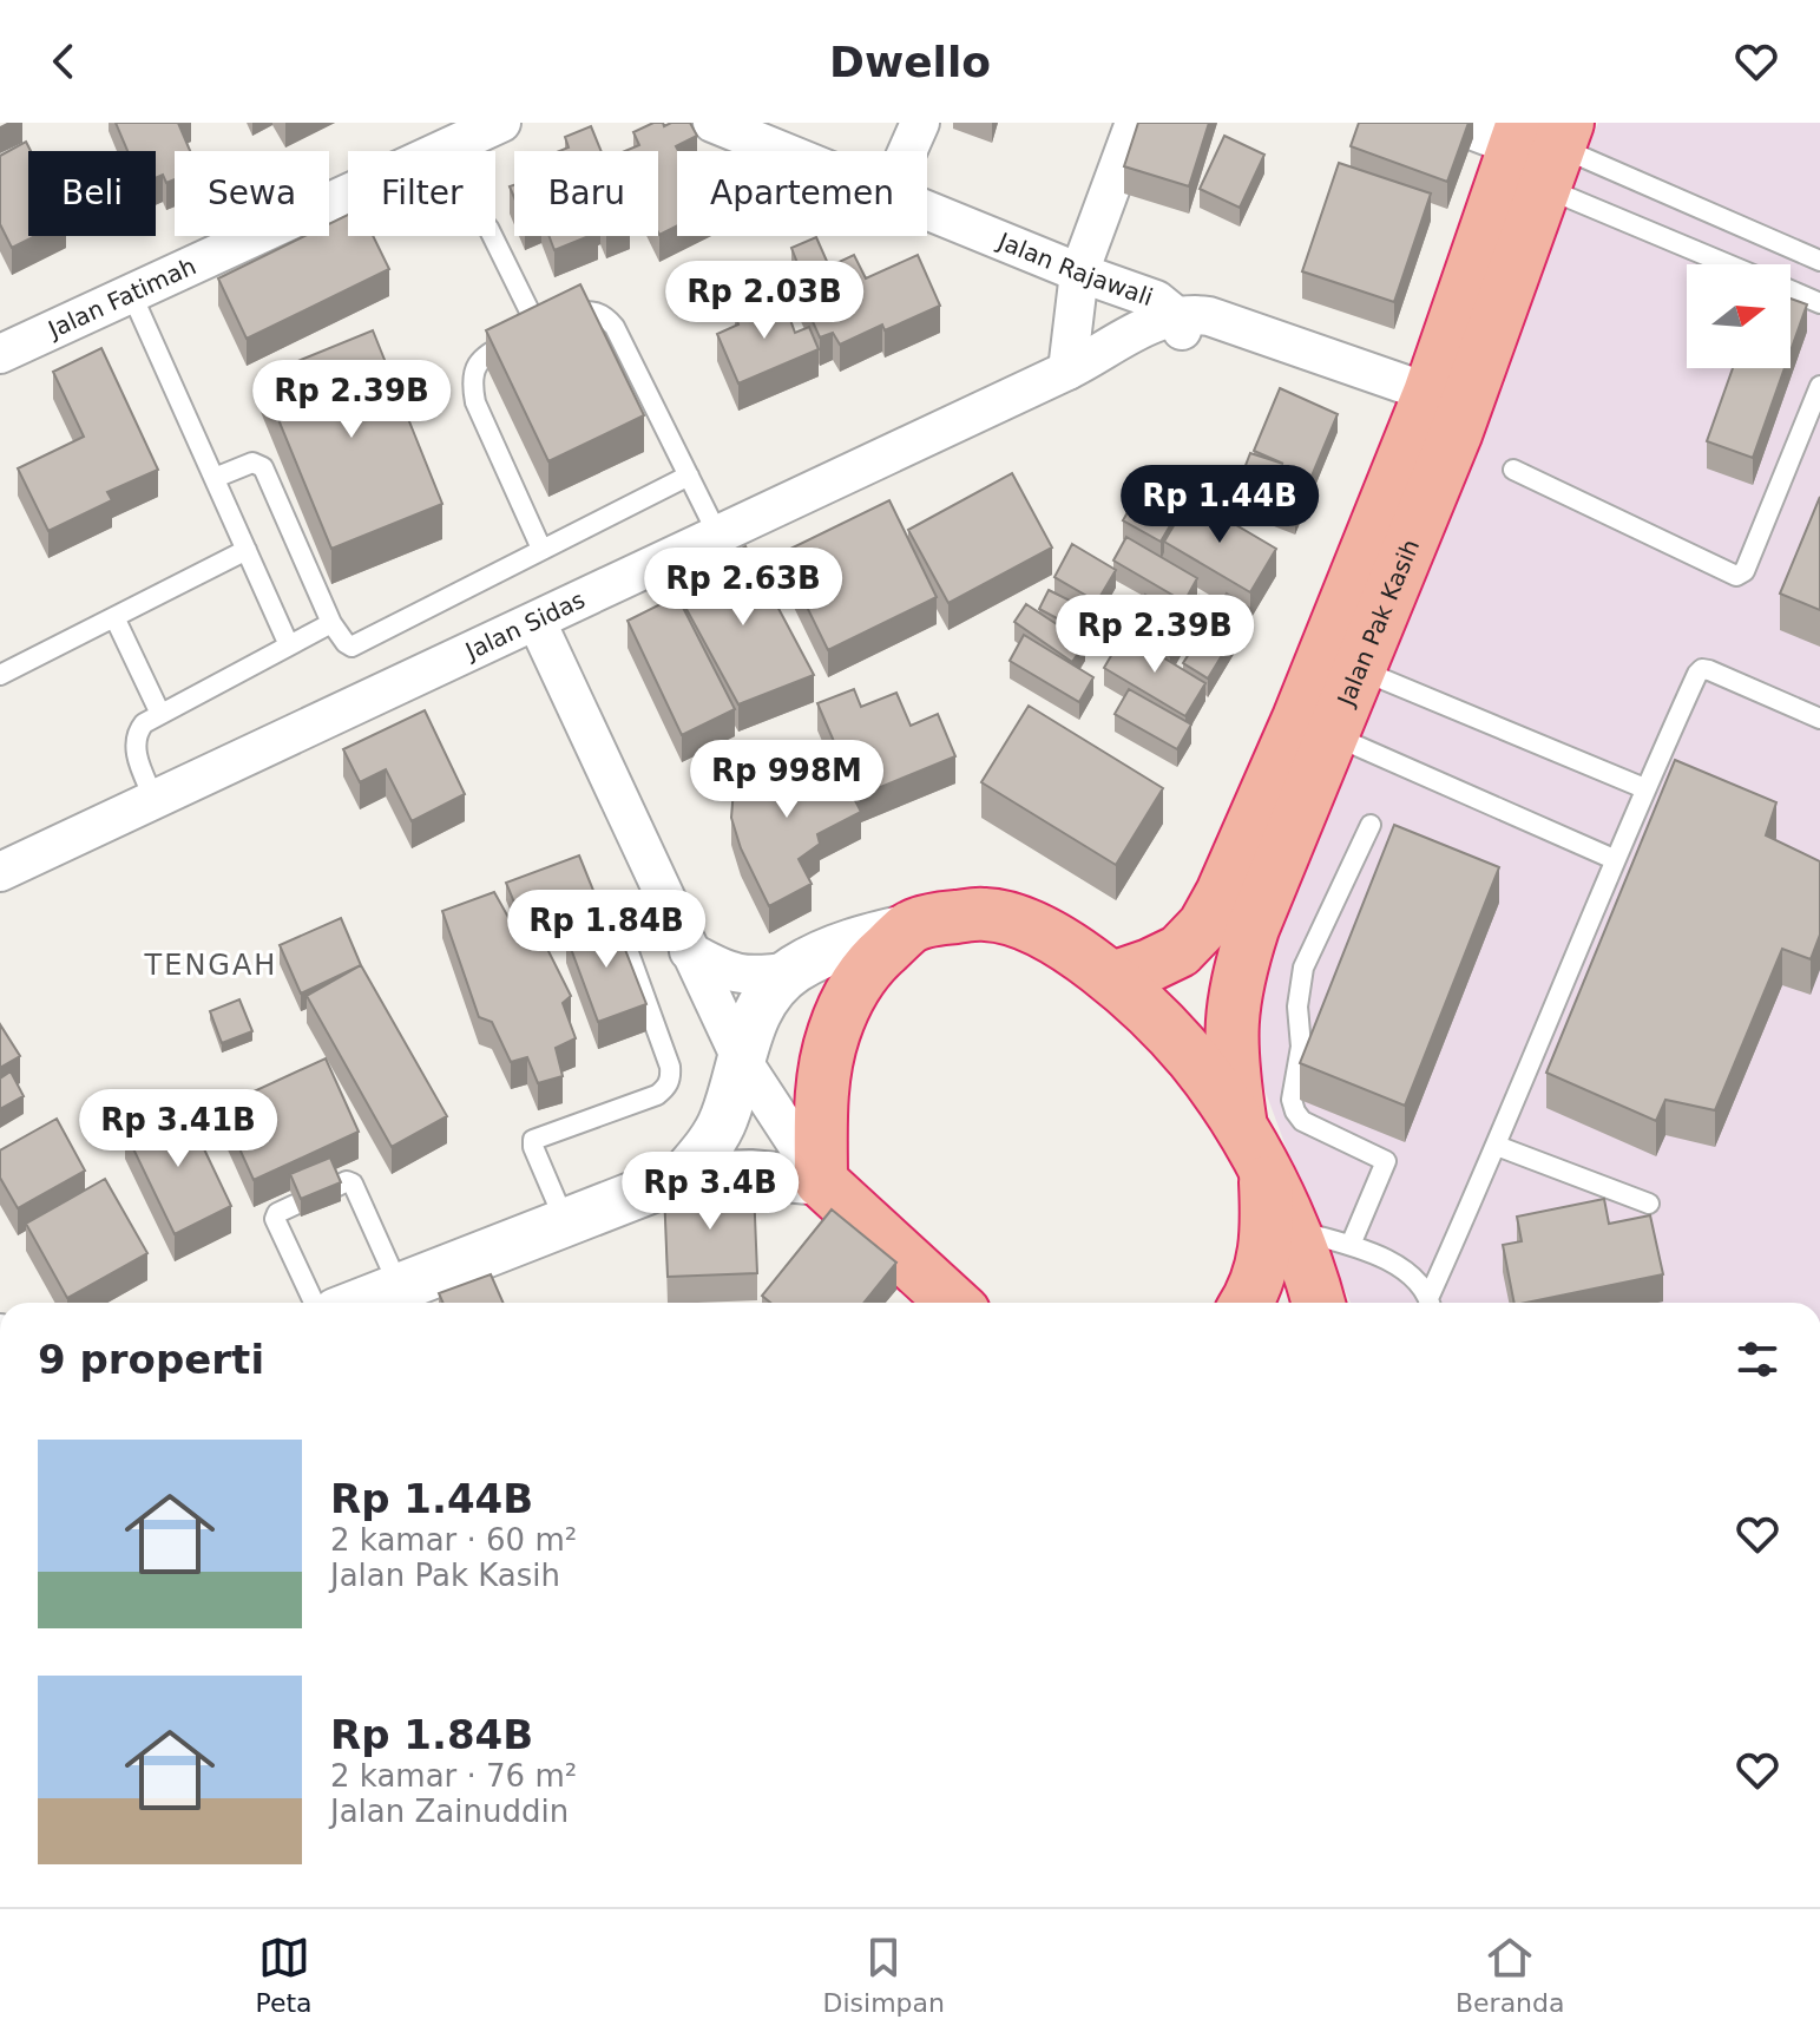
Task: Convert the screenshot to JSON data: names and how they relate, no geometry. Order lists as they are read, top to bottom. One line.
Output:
{"streets":{"highway":["Jalan Pak Kasih"],"street":["Jalan Rajawali","Jalan Fatimah","Jalan Sidas"]},"crossings":[["Jalan Rajawali","Jalan Pak Kasih"],["Jalan Rajawali","Jalan Sidas"]],"districts":["TENGAH"],"north":"right","page":{"header":"Dwello","chip":["Beli","Sewa","Filter","Baru","Apartemen"],"price":["Rp 2.03B","Rp 2.39B","Rp 1.44B","Rp 2.63B","Rp 2.39B","Rp 998M","Rp 1.84B","Rp 3.41B","Rp 3.4B"],"heading":"9 properti","list":[{"name":"Rp 1.44B","note":"2 kamar · 60 m² · Jalan Pak Kasih"},{"name":"Rp 1.84B","note":"2 kamar · 76 m² · Jalan Zainuddin"}],"tabs":["Peta","Disimpan","Beranda"]}}
